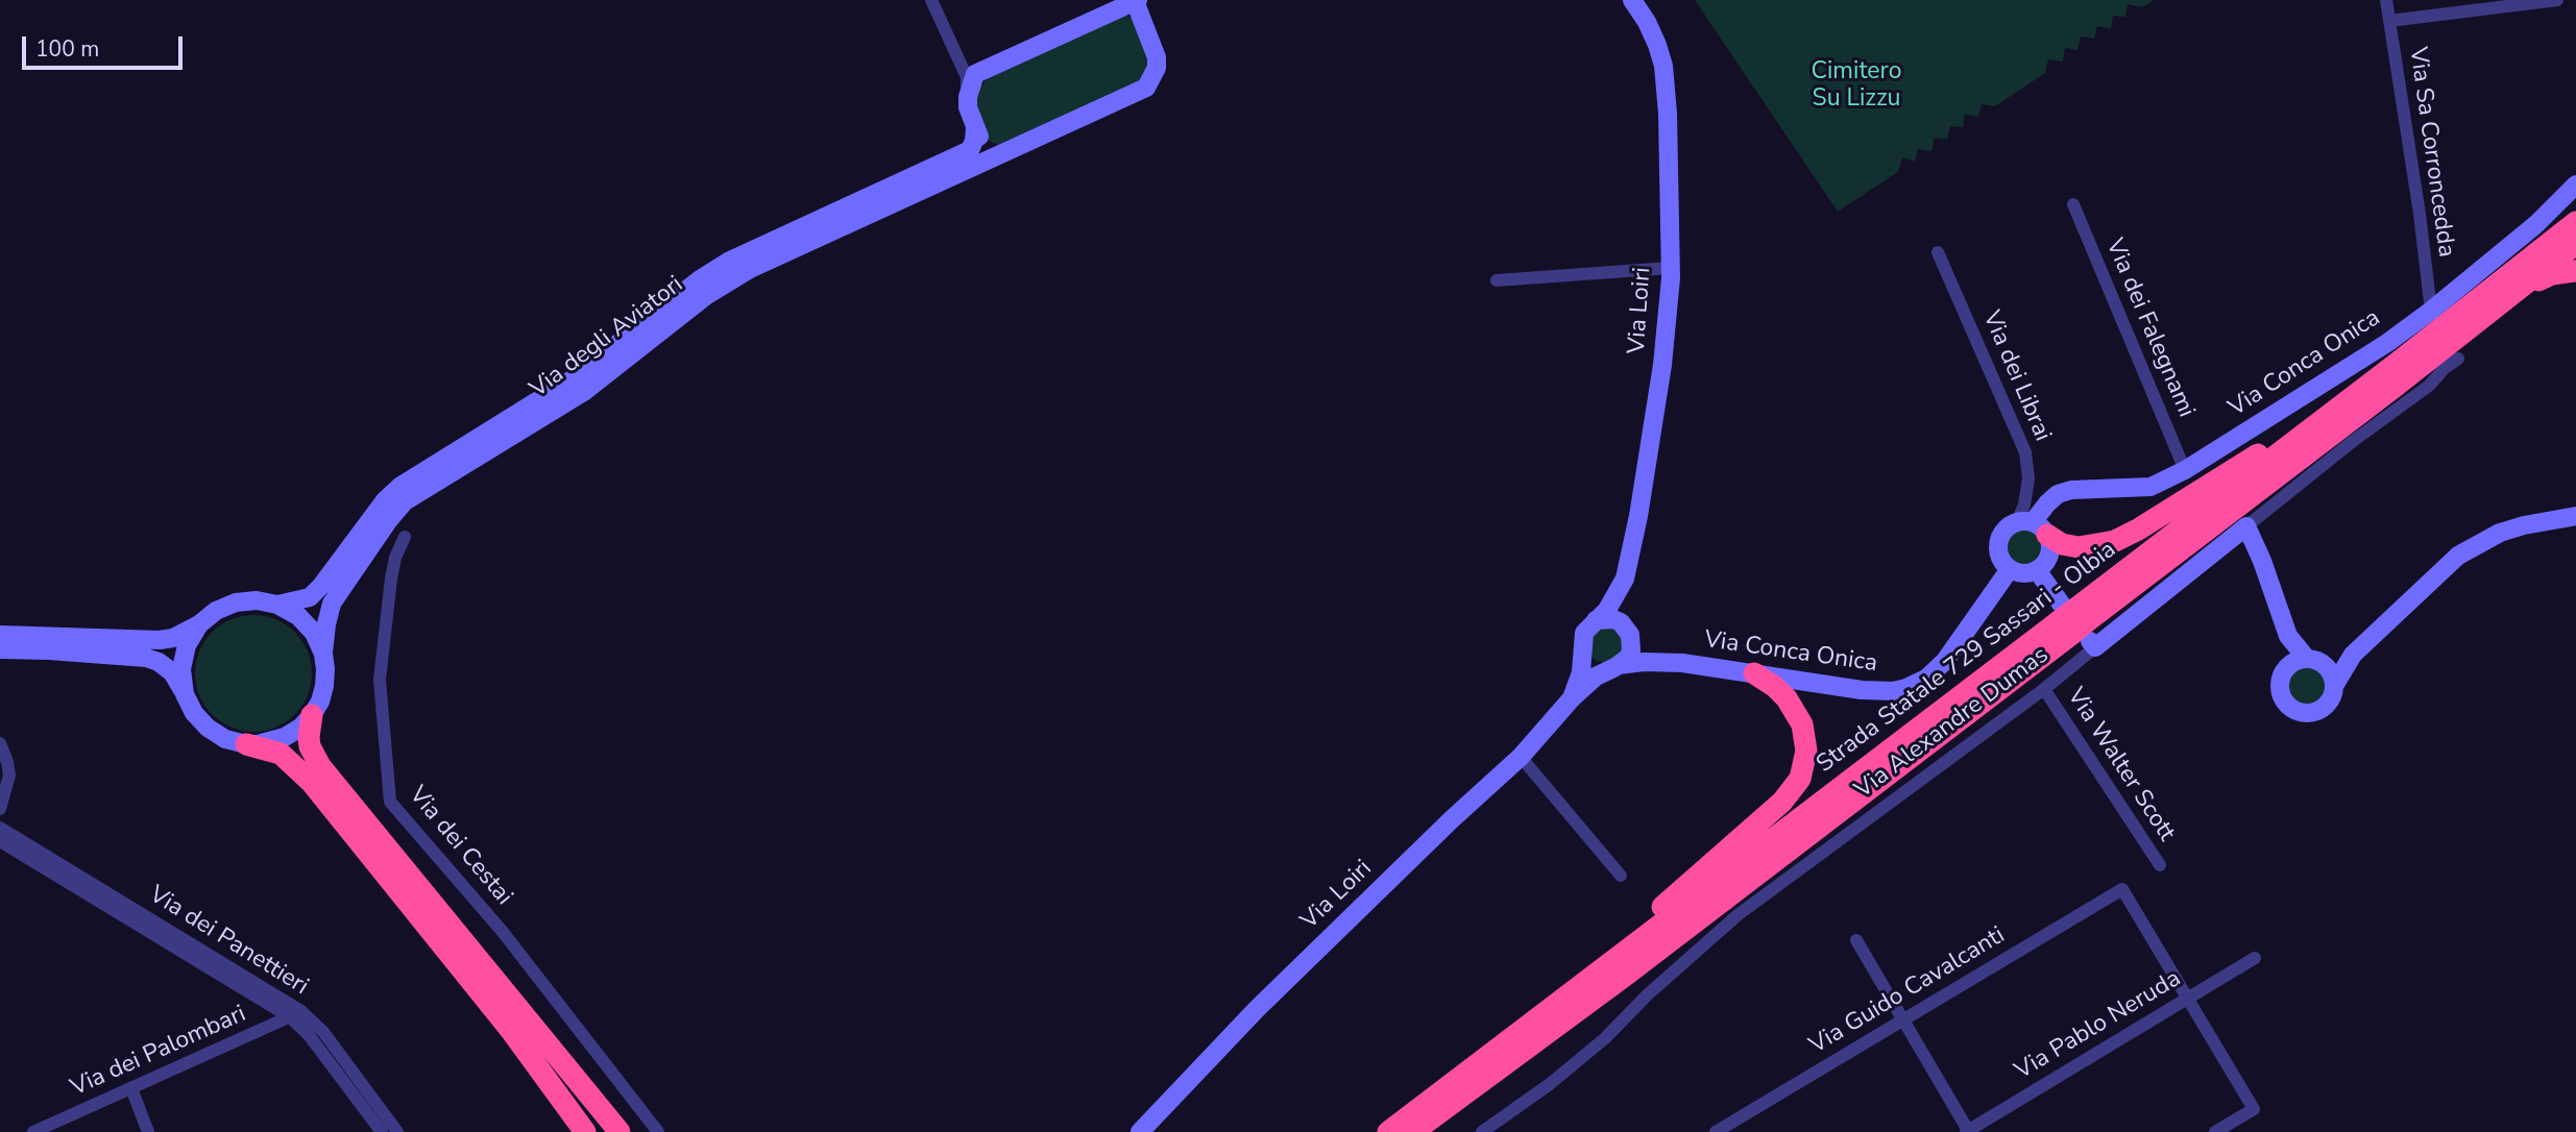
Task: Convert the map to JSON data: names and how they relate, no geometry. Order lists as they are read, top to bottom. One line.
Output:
{"streets":{"highway":["Strada Statale 729 Sassari - Olbia"],"street":["Via Sa Corroncedda","Via Loiri","Via dei Falegnami","Via degli Aviatori","Via Conca Onica","Via dei Librai","Via Alexandre Dumas","Via Walter Scott","Via dei Cestai","Via dei Panettieri","Via Guido Cavalcanti","Via Pablo Neruda","Via dei Palombari"]},"crossings":[["Via Sa Corroncedda","Via Conca Onica"],["Via Loiri","Via Conca Onica"],["Via dei Falegnami","Via Conca Onica"],["Via Conca Onica","Via dei Librai"],["Strada Statale 729 Sassari - Olbia","Via Alexandre Dumas"],["Via Alexandre Dumas","Via Walter Scott"],["Via dei Panettieri","Via dei Palombari"],["Via Guido Cavalcanti","Via Pablo Neruda"]],"parks":["Cimitero Su Lizzu"],"scale_bar":"100 m"}
